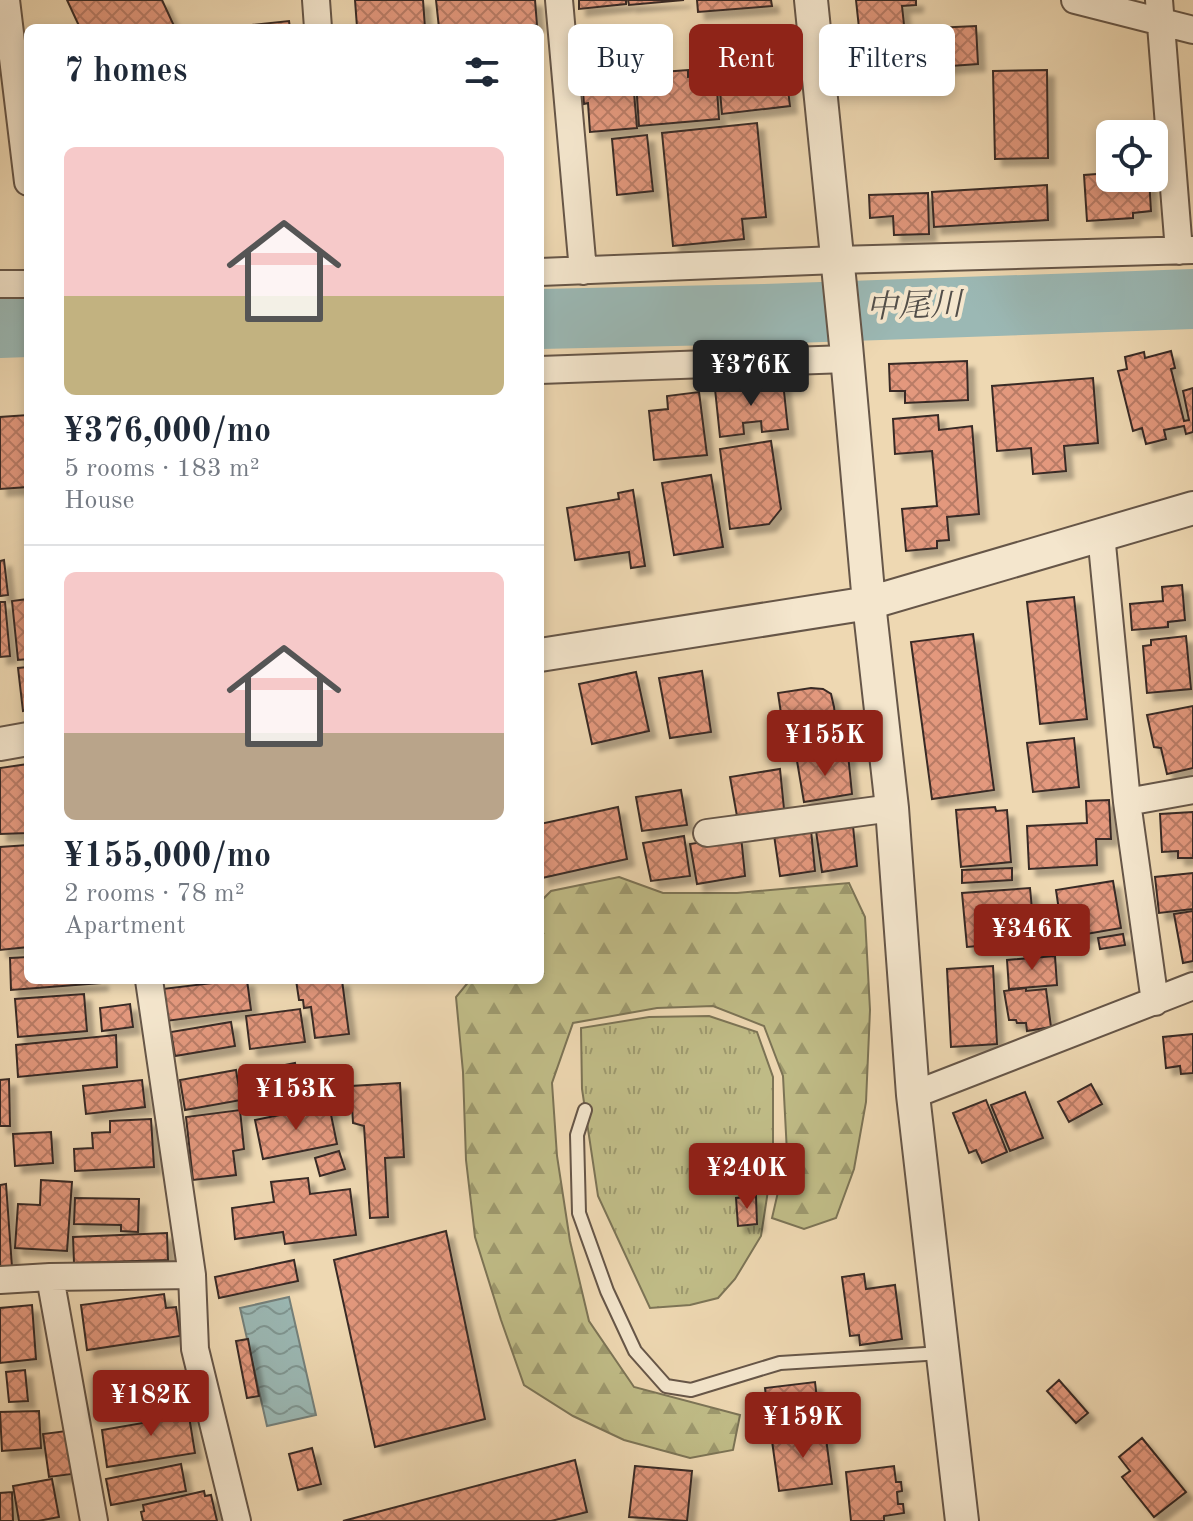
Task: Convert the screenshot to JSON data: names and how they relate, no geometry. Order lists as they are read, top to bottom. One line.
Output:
{"water":["中尾川"],"page":{"chip":["Buy","Rent","Filters"],"heading":"7 homes","list":[{"name":"¥376,000/mo","note":"5 rooms · 183 m² · House"},{"name":"¥155,000/mo","note":"2 rooms · 78 m² · Apartment"}],"price":["¥376K","¥155K","¥346K","¥153K","¥240K","¥182K","¥159K"]}}
